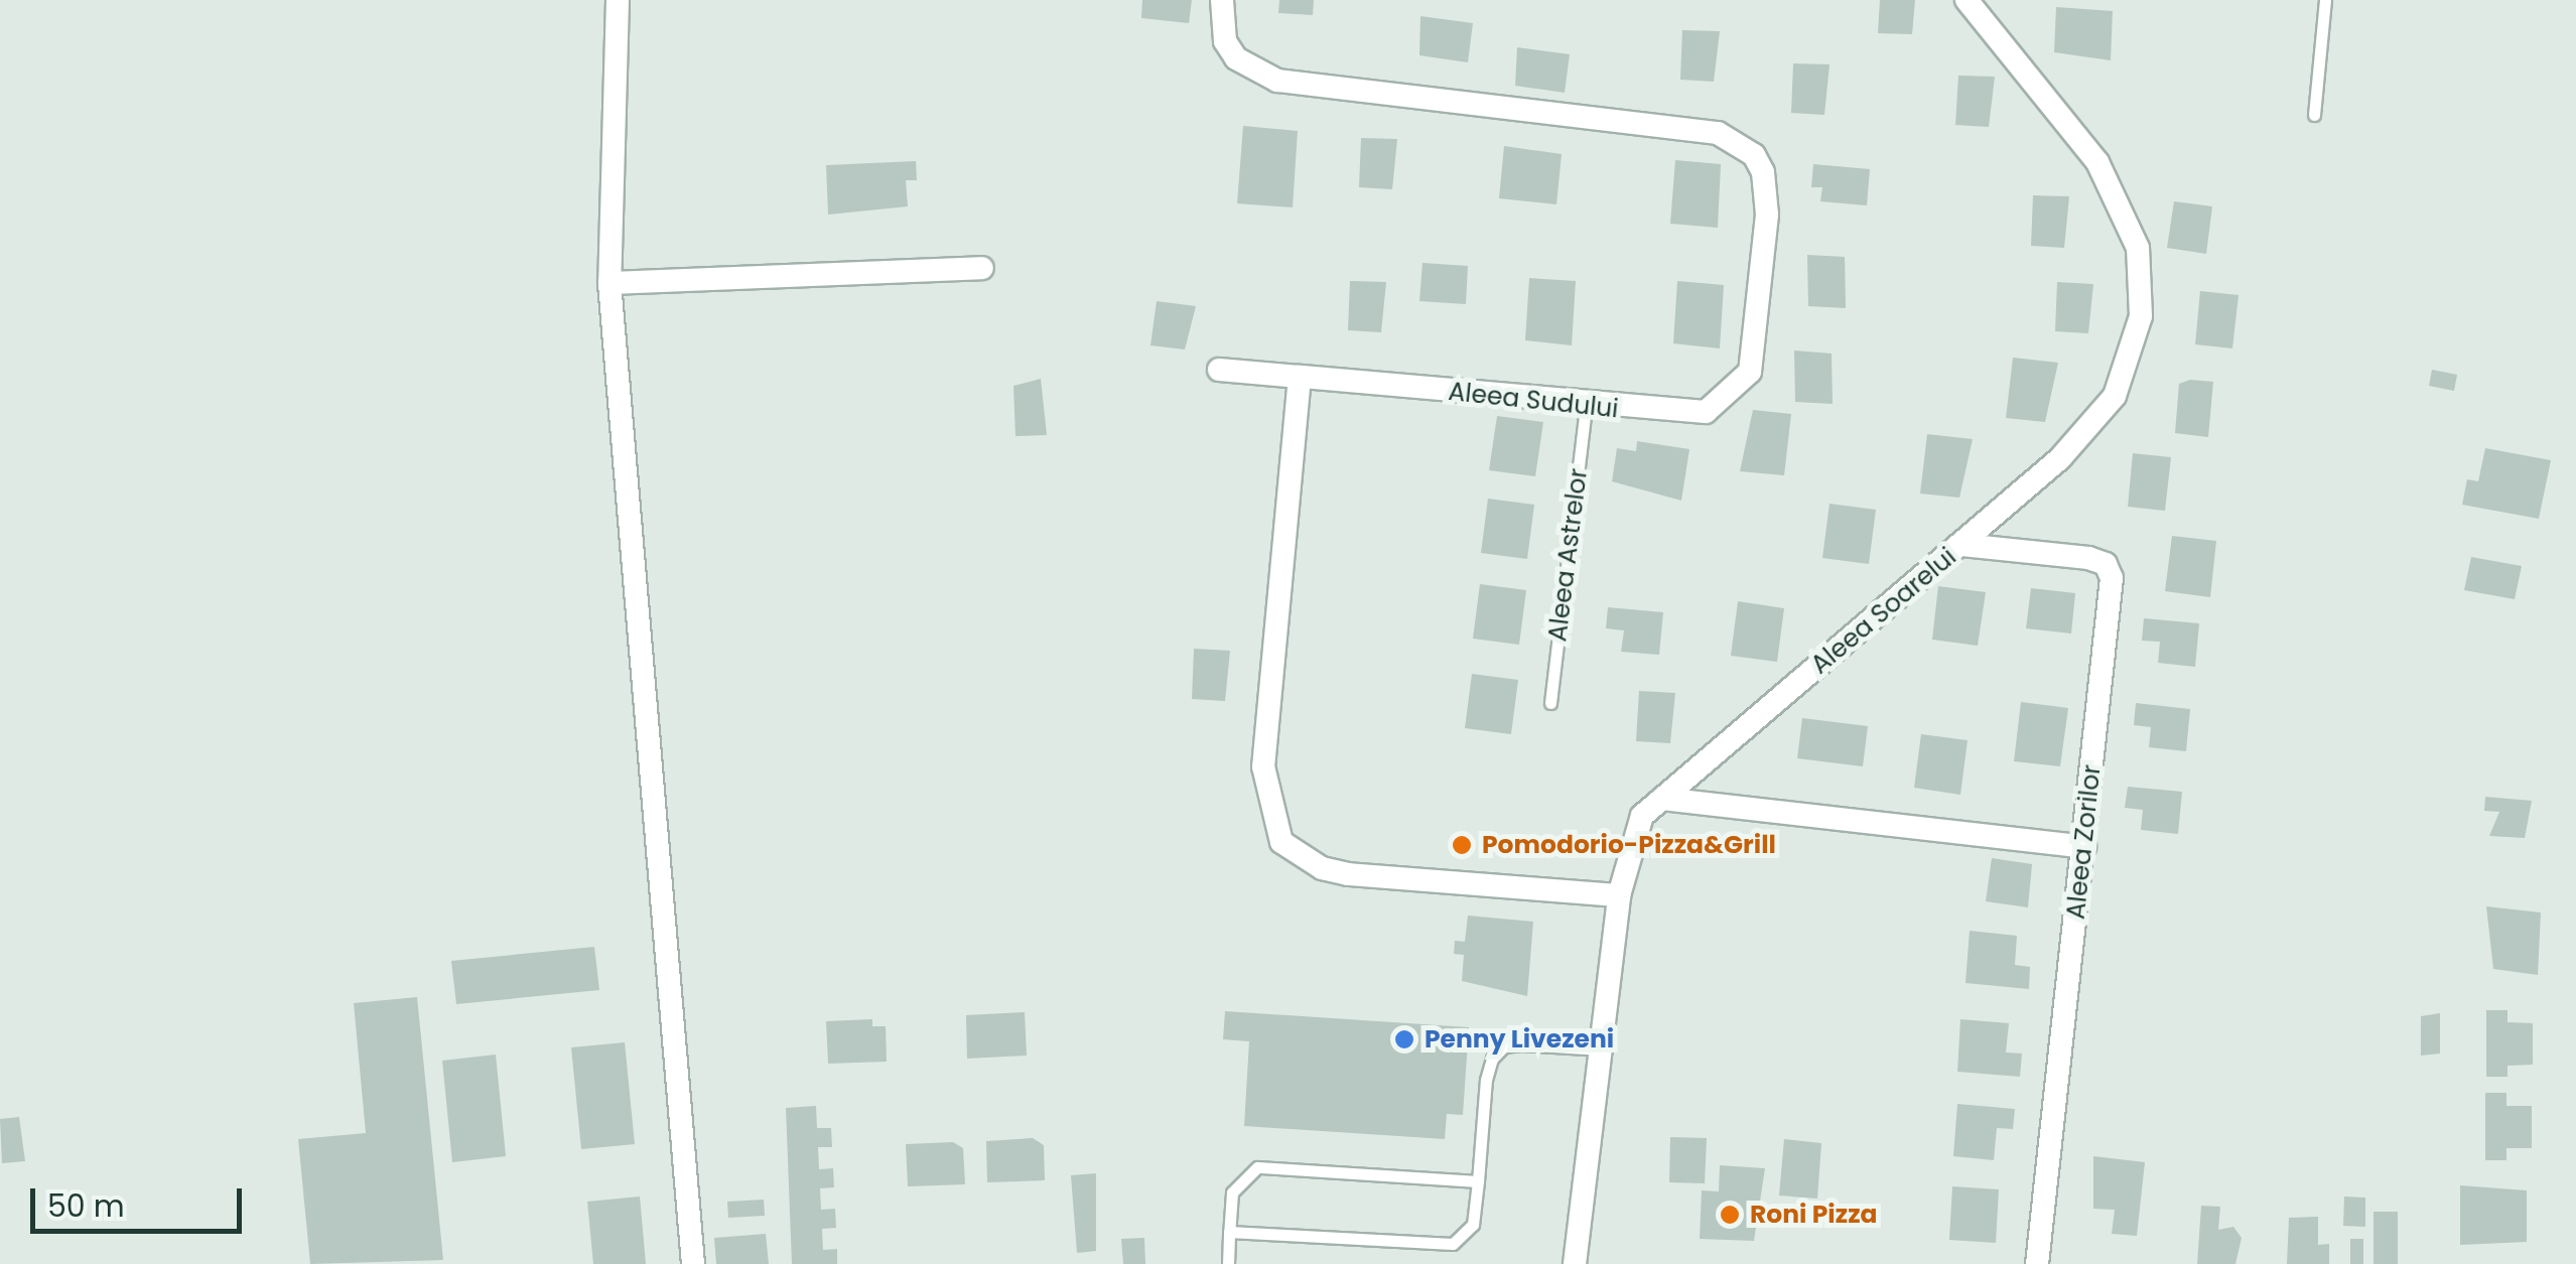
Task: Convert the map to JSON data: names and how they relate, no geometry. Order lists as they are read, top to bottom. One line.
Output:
{"streets":{"street":["Aleea Sudului","Aleea Soarelui","Aleea Zorilor"],"lane":["Aleea Astrelor"]},"crossings":[["Aleea Sudului","Aleea Astrelor"],["Aleea Soarelui","Aleea Zorilor"]],"places":["Pomodorio-Pizza&Grill","Penny Livezeni","Roni Pizza"],"scale_bar":"50 m"}
